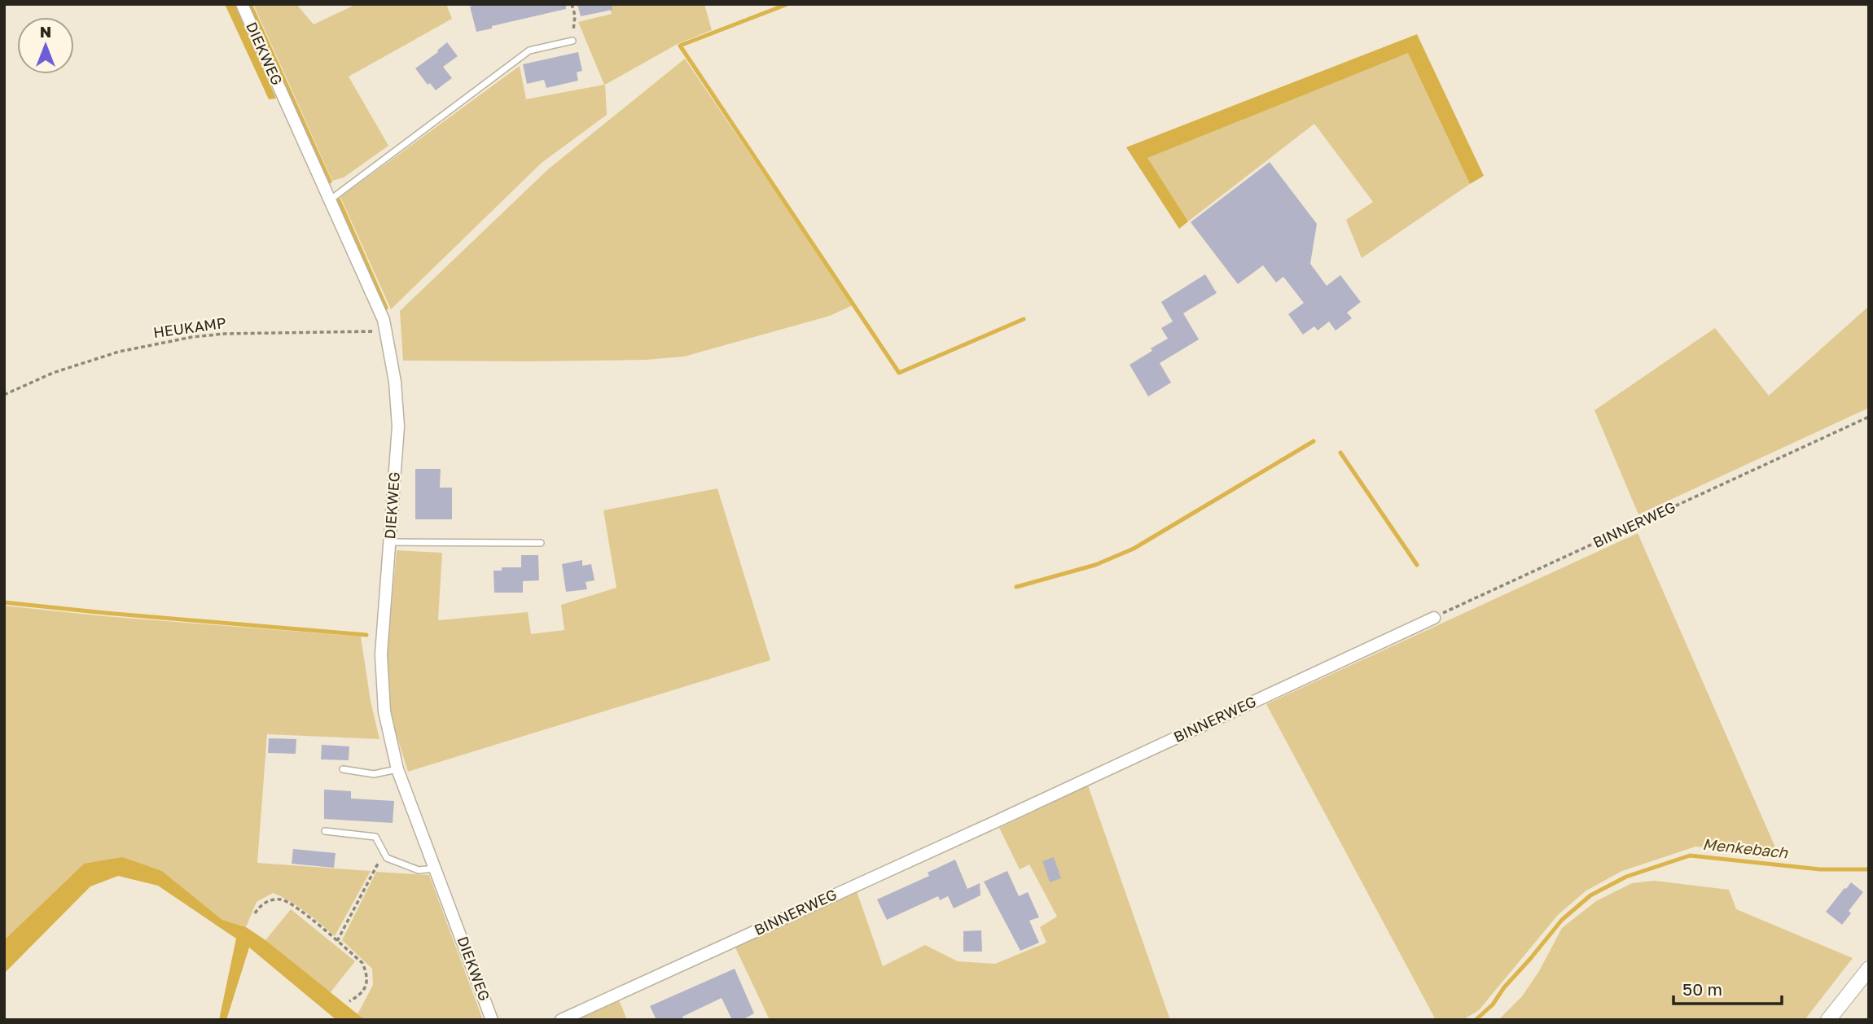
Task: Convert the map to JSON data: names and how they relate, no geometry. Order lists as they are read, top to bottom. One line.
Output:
{"streets":{"street":["DIEKWEG","BINNERWEG"],"path":["HEUKAMP"]},"crossings":[["DIEKWEG","HEUKAMP"]],"water":["Menkebach"],"scale_bar":"50 m","north":"top"}
